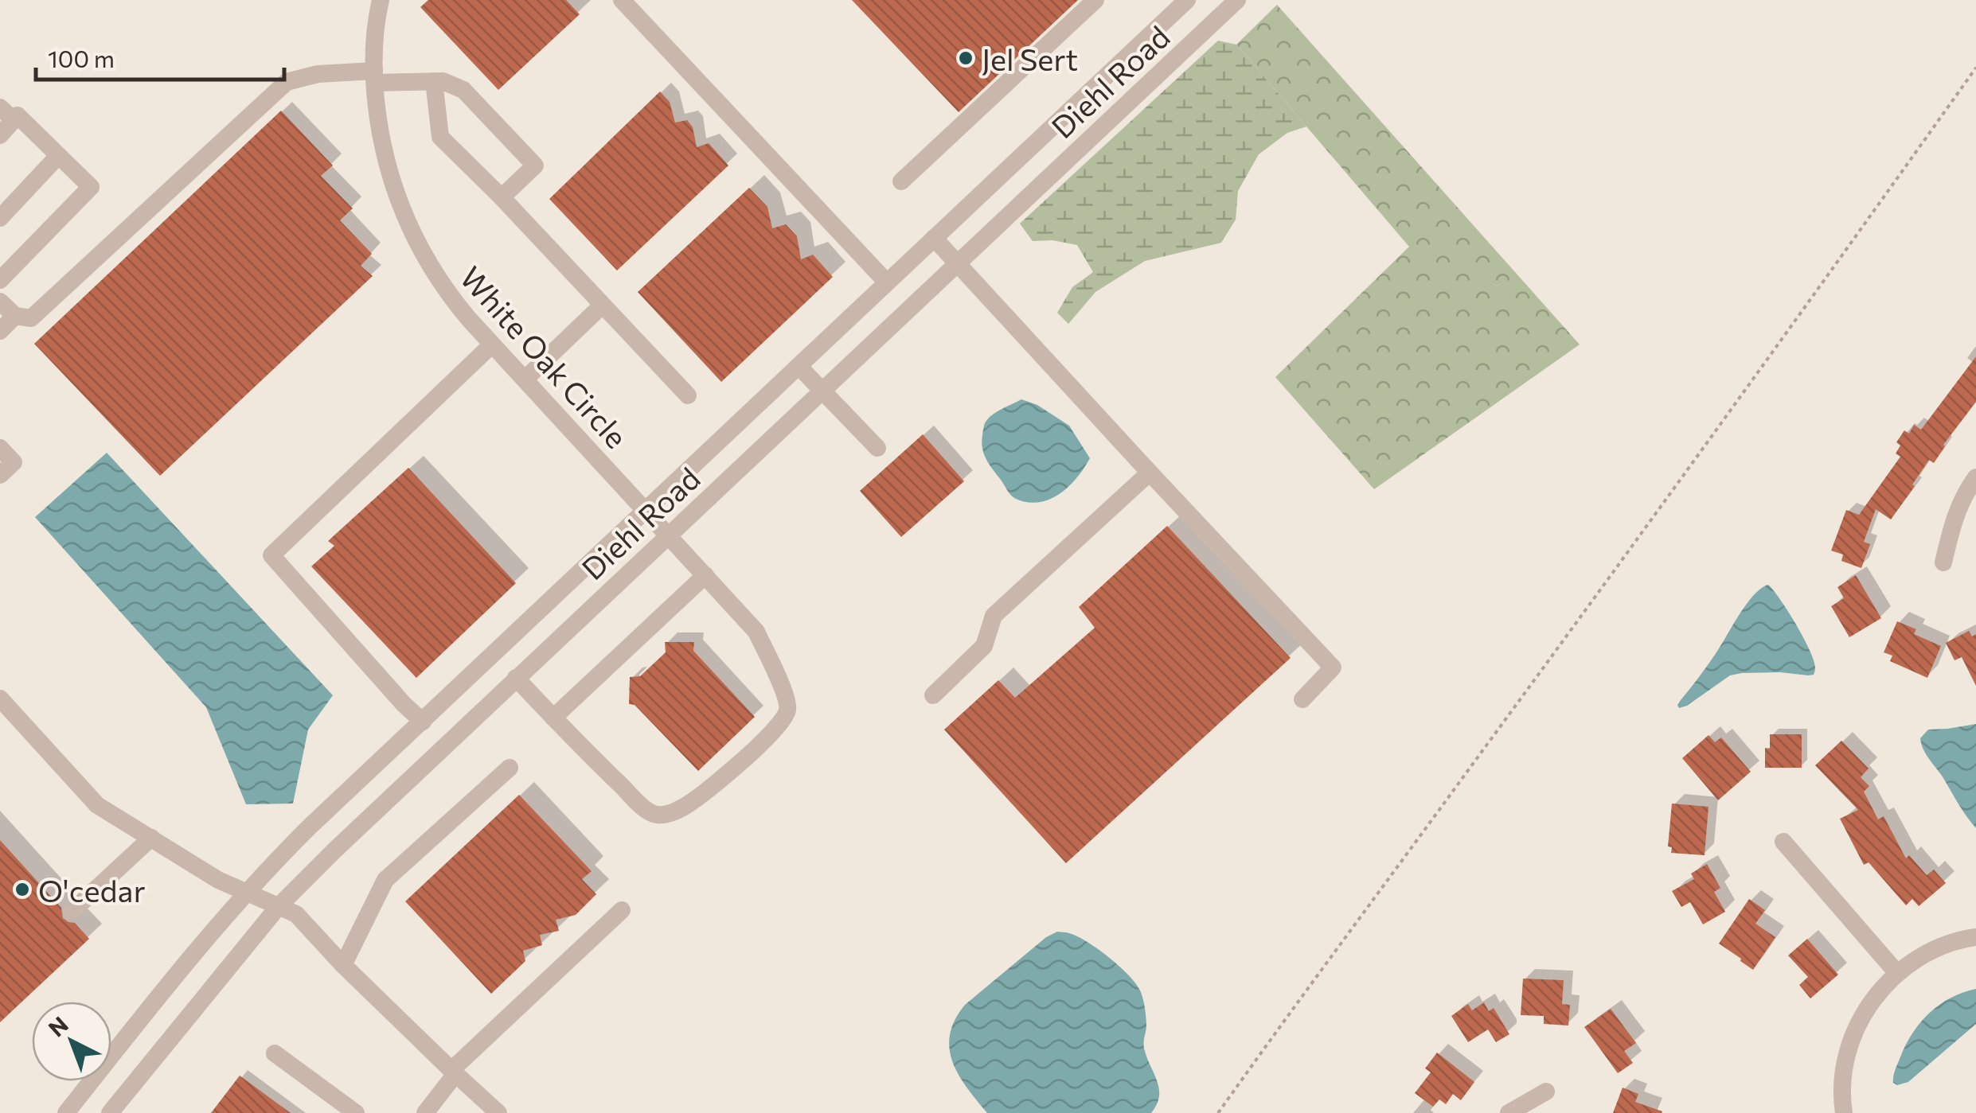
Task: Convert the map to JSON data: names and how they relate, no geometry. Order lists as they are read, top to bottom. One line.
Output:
{"streets":{"street":["Diehl Road","White Oak Circle"]},"crossings":[["Diehl Road","White Oak Circle"]],"places":["Jel Sert","O'cedar"],"scale_bar":"100 m","north":"top left"}
